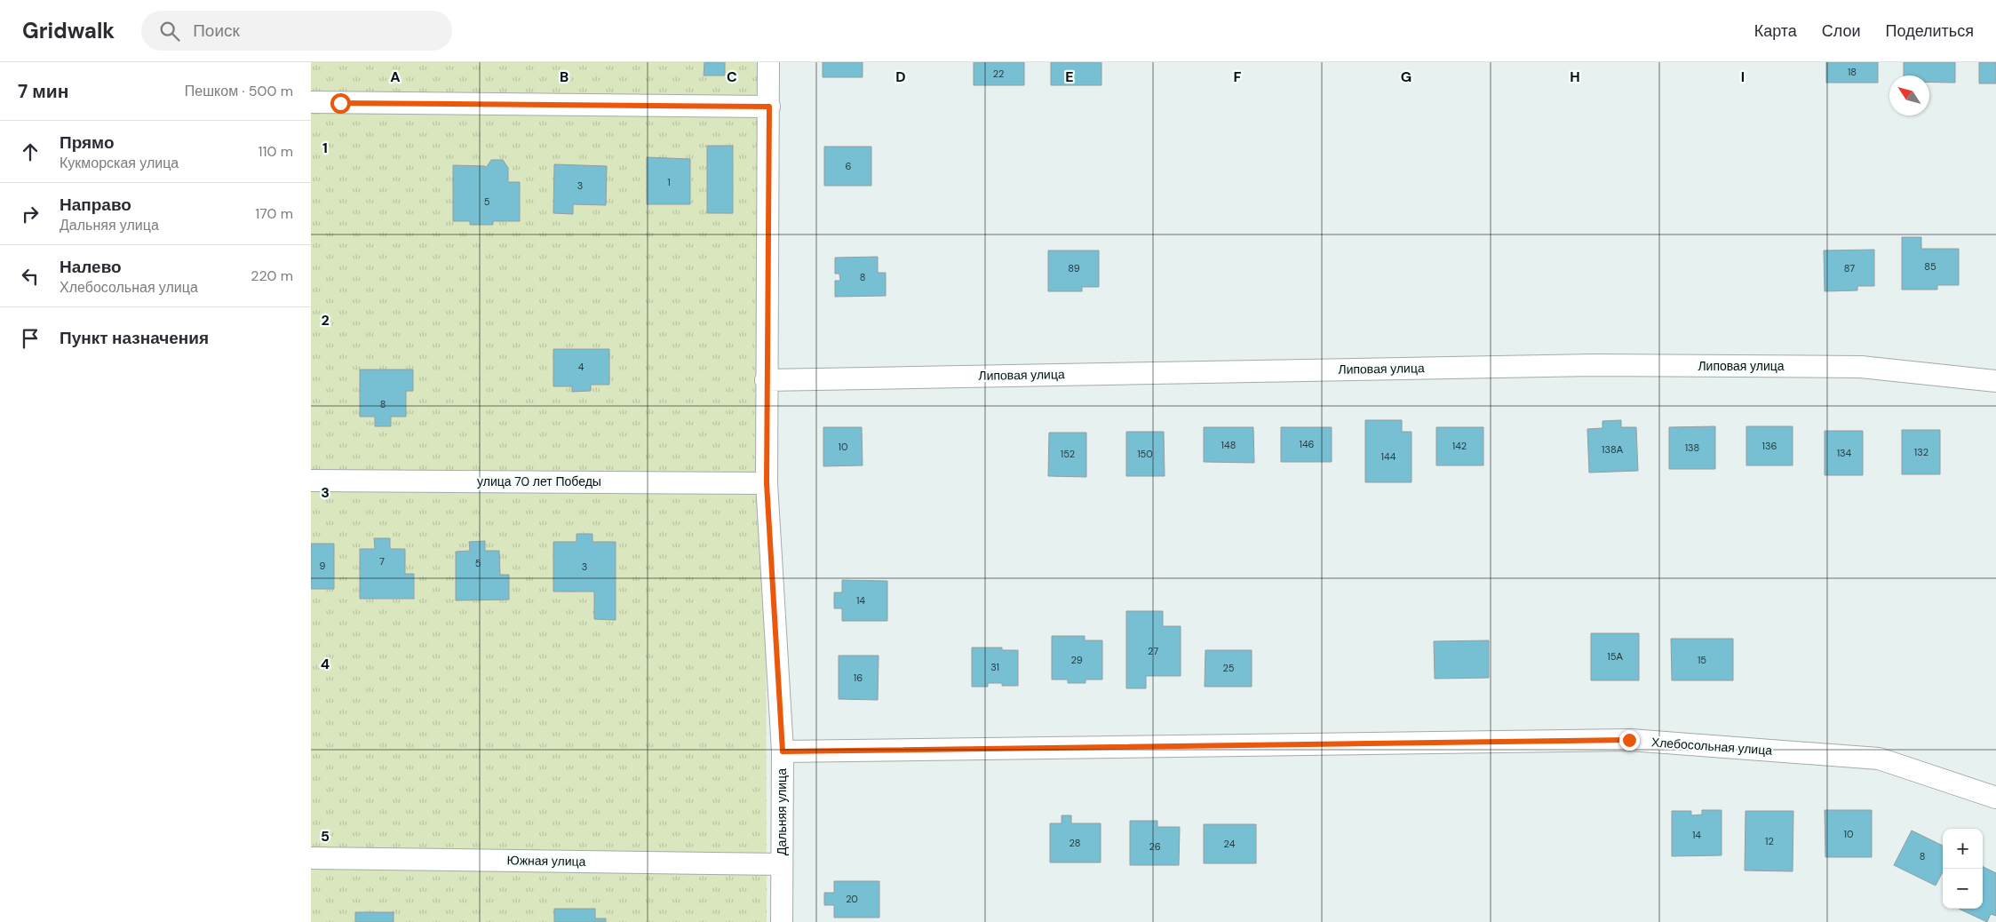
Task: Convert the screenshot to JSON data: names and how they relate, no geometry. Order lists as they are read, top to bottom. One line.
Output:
{"streets":{"street":["Липовая улица","улица 70 лет Победы","Хлебосольная улица","Дальняя улица","Южная улица"]},"crossings":[["Липовая улица","Дальняя улица"],["улица 70 лет Победы","Дальняя улица"],["Хлебосольная улица","Дальняя улица"],["Дальняя улица","Южная улица"]],"house_numbers":["18","22","6","1","3","5","85","89","87","8","4","8","146","148","142","136","10","138","138А","132","134","152","150","144","7","5","9","3","14","27","15А","29","15","31","25","16","10","14","12","28","24","26","8","20"],"north":"top left","page":{"header":"Gridwalk","search":"Поиск","nav":["Карта","Слои","Поделиться"],"heading":["7 мин","Пешком · 500 m"],"list":[["Прямо","Кукморская улица","110 m"],["Направо","Дальняя улица","170 m"],["Налево","Хлебосольная улица","220 m"],"Пункт назначения"],"map_buttons":["+","−"]},"grid":{"columns":["A","B","C","D","E","F","G","H","I"],"rows":["1","2","3","4","5"]}}
